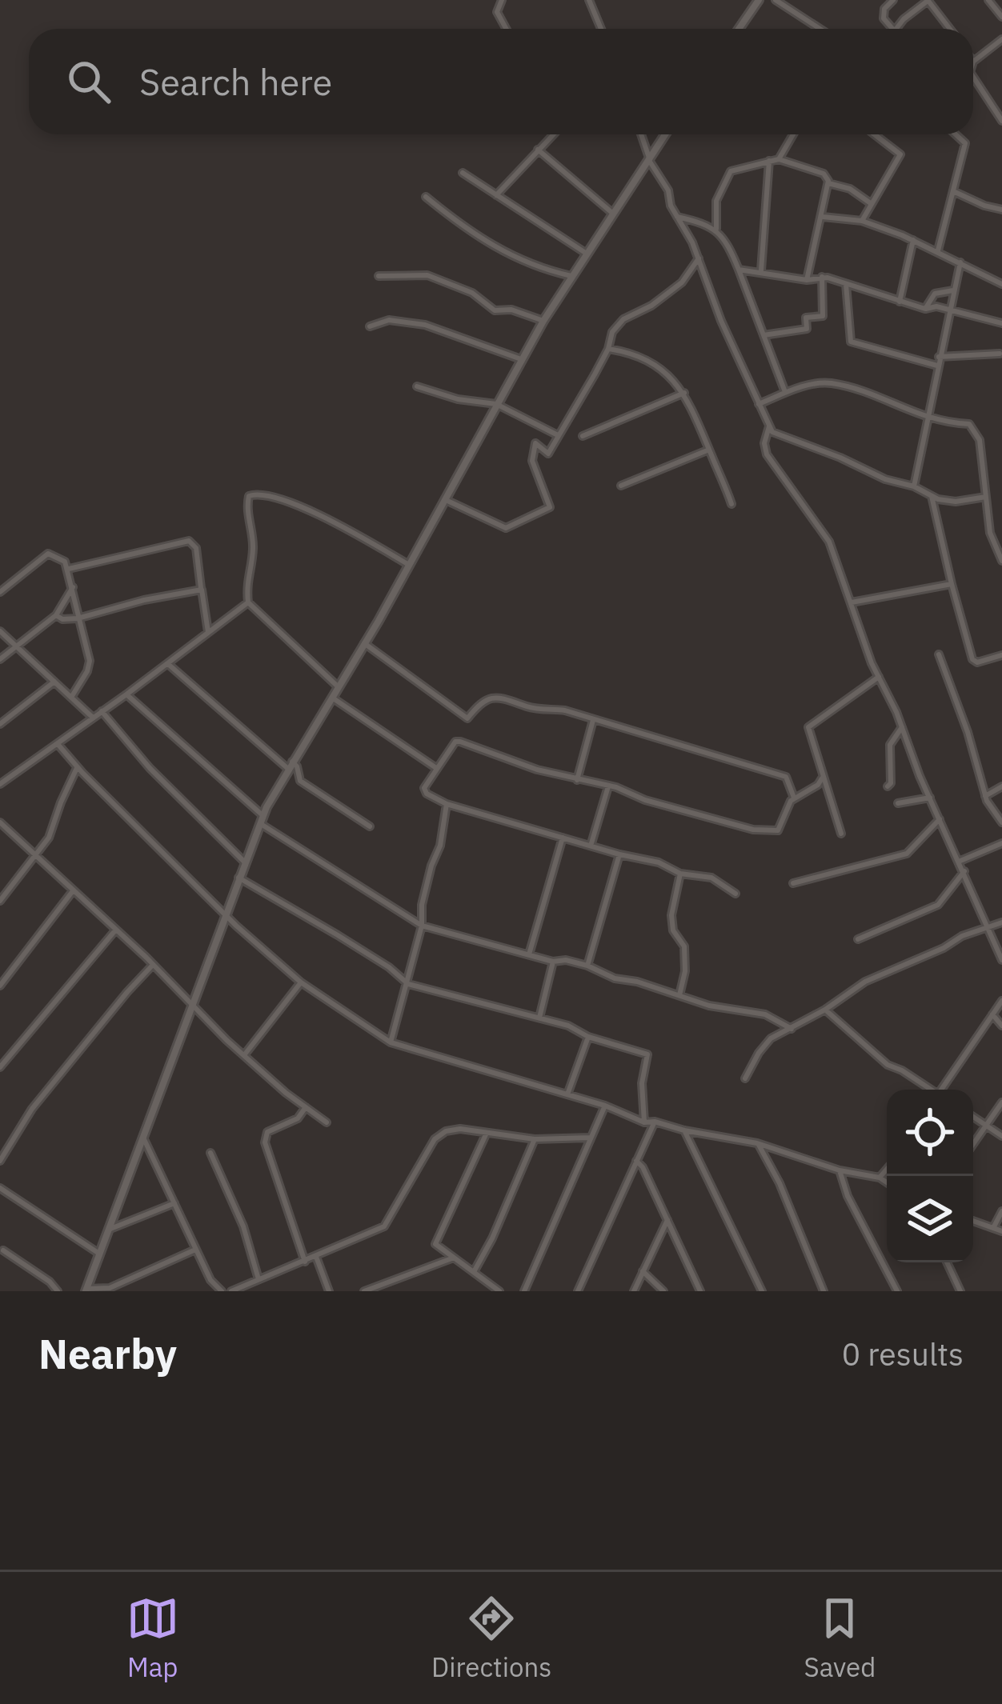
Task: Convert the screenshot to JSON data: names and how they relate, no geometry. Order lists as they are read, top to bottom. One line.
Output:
{"page":{"search":"Search here","heading":["Nearby","0 results"],"nav":["Map","Directions","Saved"]}}
